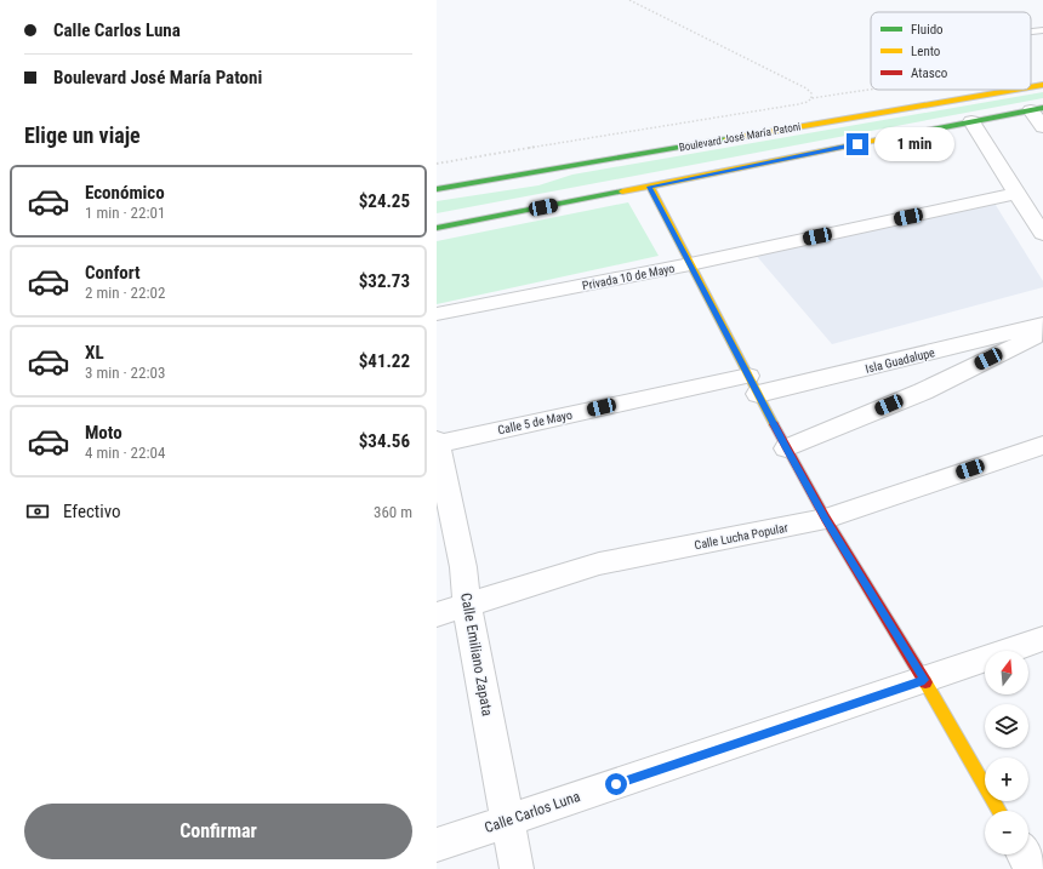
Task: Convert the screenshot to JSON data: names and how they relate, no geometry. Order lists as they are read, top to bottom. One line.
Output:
{"streets":{"main road":["Boulevard José María Patoni"],"street":["Privada 10 de Mayo","Isla Guadalupe","Calle 5 de Mayo","Calle Lucha Popular","Calle Emiliano Zapata","Calle Carlos Luna"]},"crossings":[["Isla Guadalupe","Calle 5 de Mayo"],["Calle 5 de Mayo","Calle Emiliano Zapata"],["Calle Lucha Popular","Calle Emiliano Zapata"],["Calle Emiliano Zapata","Calle Carlos Luna"]],"legend":["Fluido","Lento","Atasco"],"north":"top","page":{"banner":["Calle Carlos Luna","Boulevard José María Patoni"],"heading":"Elige un viaje","bubble":"1 min","list":[{"name":"Económico","note":"1 min · 22:01","value":"$24.25"},{"name":"Confort","note":"2 min · 22:02","value":"$32.73"},{"name":"XL","note":"3 min · 22:03","value":"$41.22"},{"name":"Moto","note":"4 min · 22:04","value":"$34.56"}],"pay":["Efectivo","360 m"],"map_buttons":["+","−"],"buttons":"Confirmar"}}
